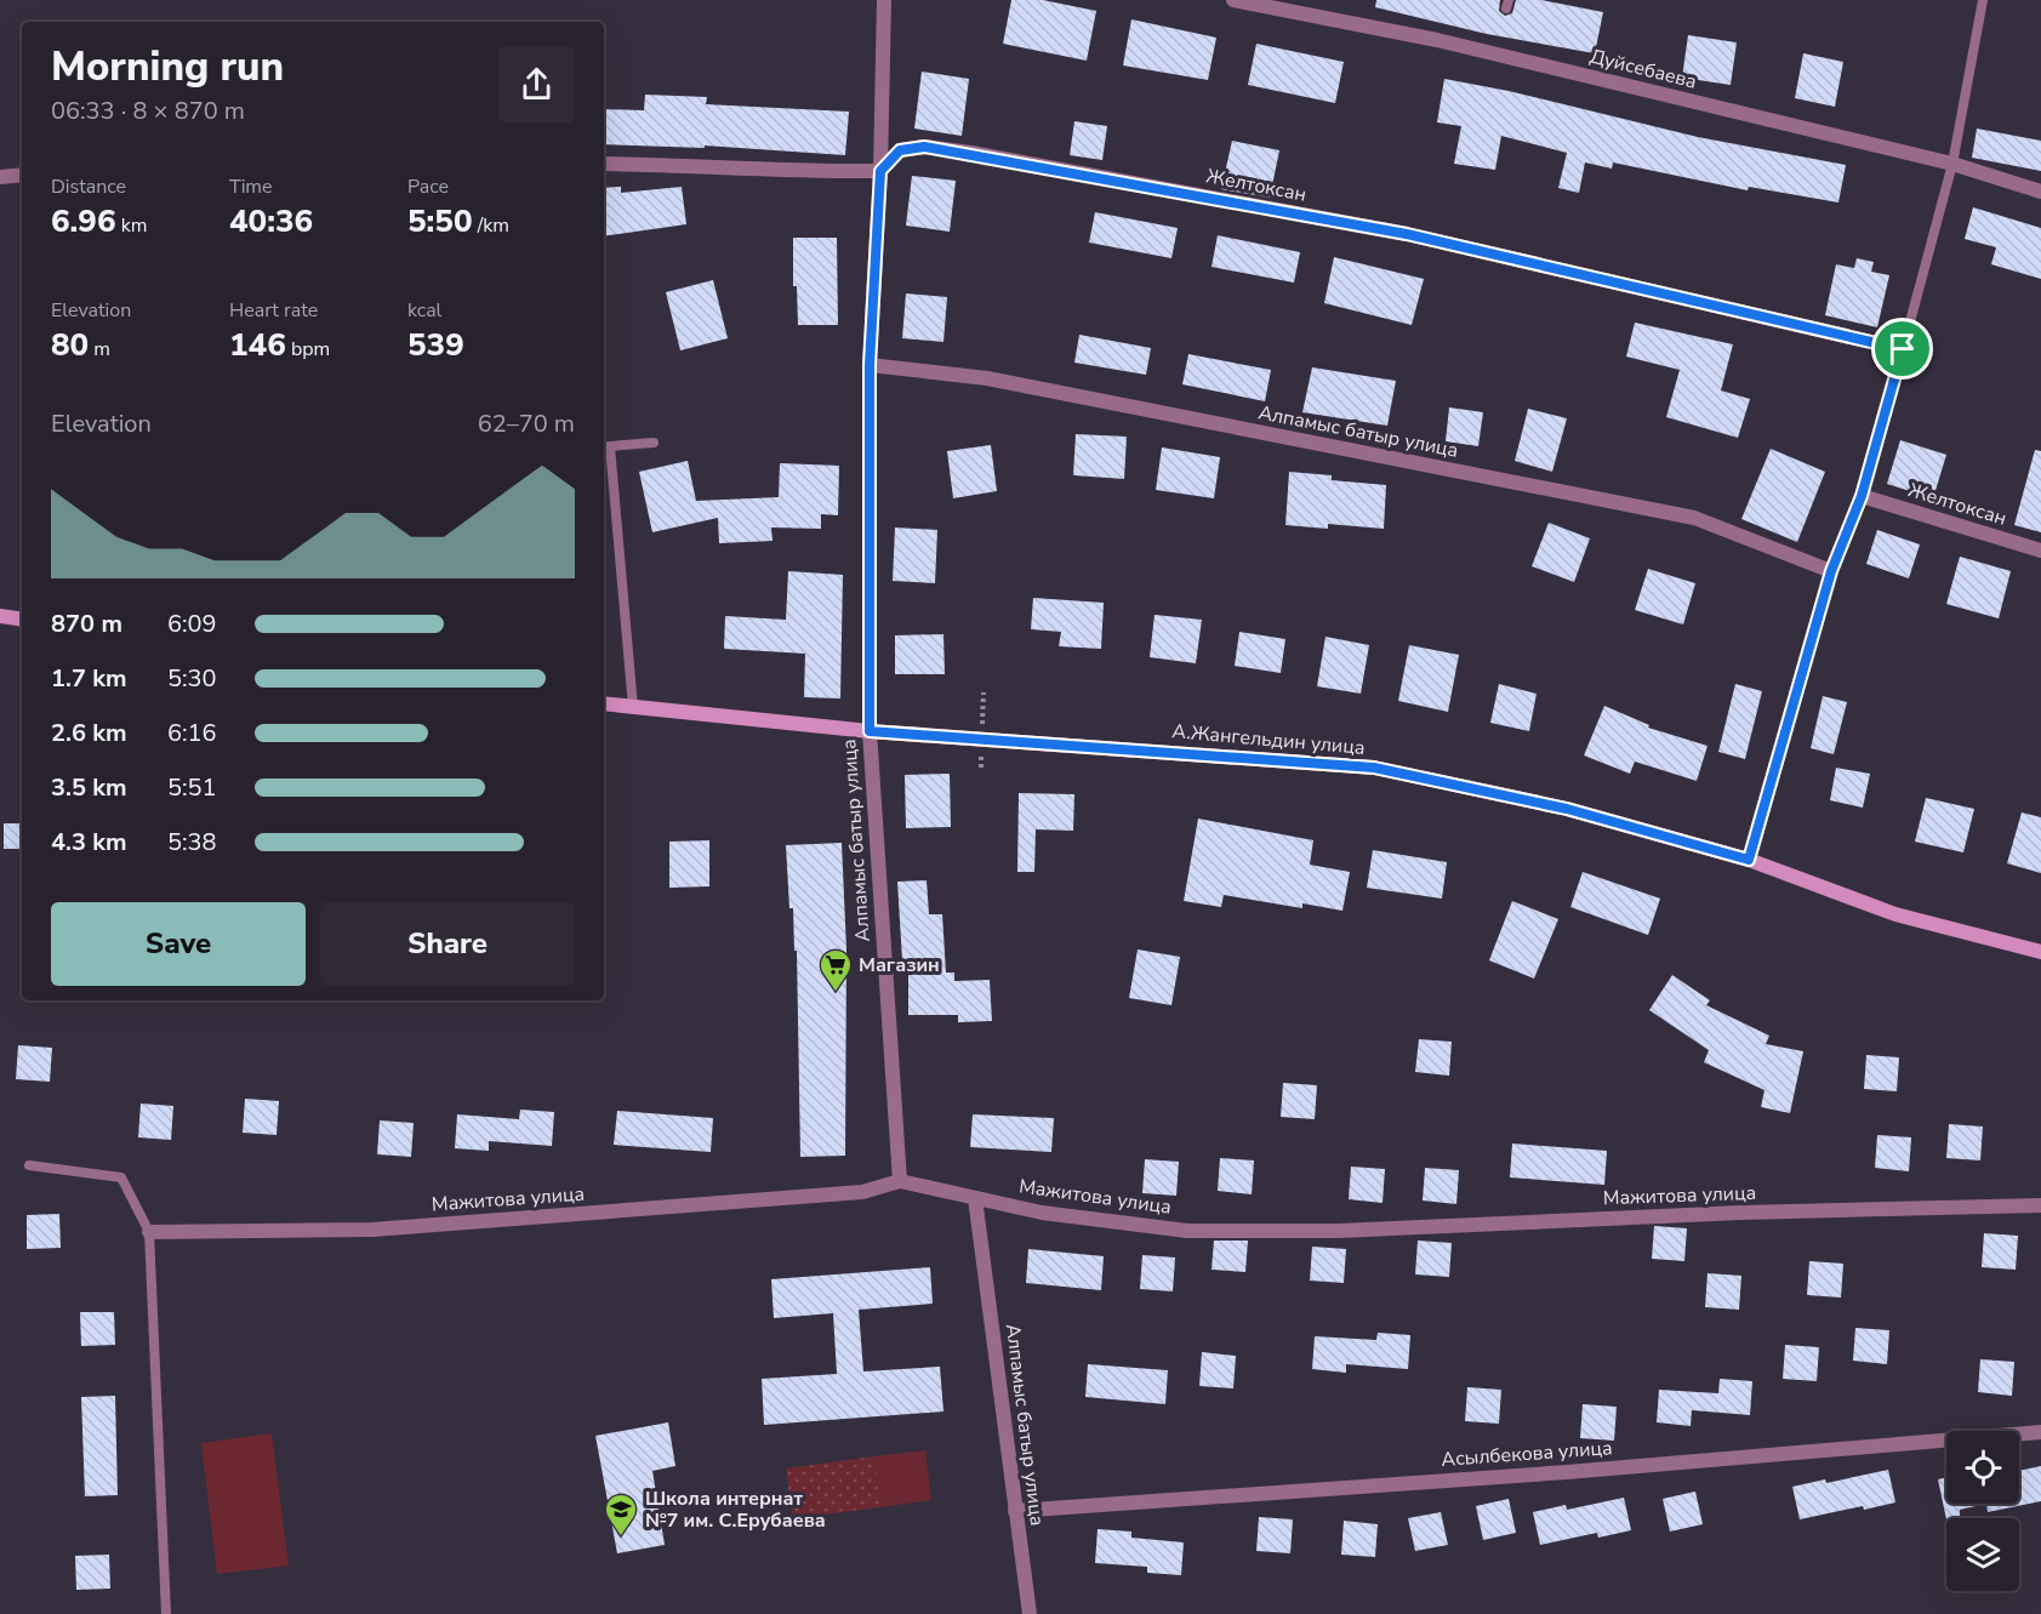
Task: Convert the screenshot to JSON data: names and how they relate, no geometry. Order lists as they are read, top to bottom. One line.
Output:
{"streets":{"street":["Дуйсебаева","Желтоксан","Алпамыс батыр улица","А.Жангельдин улица","Мажитова улица","Асылбекова улица"]},"crossings":[["Желтоксан","Алпамыс батыр улица"],["Алпамыс батыр улица","А.Жангельдин улица"],["Алпамыс батыр улица","Мажитова улица"],["Алпамыс батыр улица","Асылбекова улица"]],"places":{"supermarket":["Магазин"],"school or university":["Школа интернат №7 им. С.Ерубаева"]},"page":{"heading":["Morning run","06:33 · 8 × 870 m"],"stats":[["Distance","6.96 km"],["Time","40:36"],["Pace","5:50 /km"],["Elevation","80 m"],["Heart rate","146 bpm"],["kcal","539"]],"chart":["Elevation","62–70 m"],"list":[{"name":"870 m","note":"6:09"},{"name":"1.7 km","note":"5:30"},{"name":"2.6 km","note":"6:16"},{"name":"3.5 km","note":"5:51"},{"name":"4.3 km","note":"5:38"}],"buttons":["Save","Share"]}}
